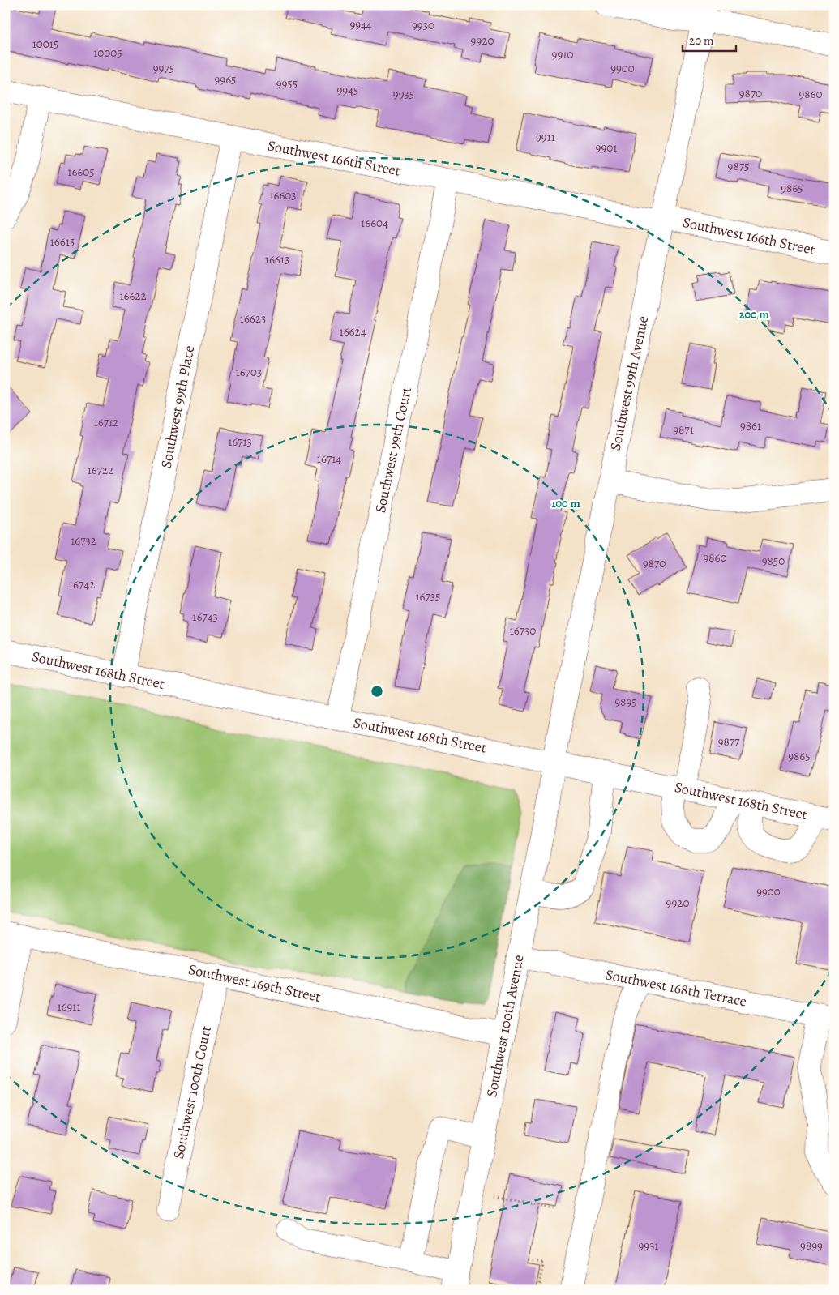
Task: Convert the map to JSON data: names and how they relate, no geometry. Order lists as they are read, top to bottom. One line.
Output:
{"streets":{"street":["Southwest 166th Street","Southwest 99th Avenue","Southwest 99th Place","Southwest 99th Court","Southwest 168th Street","Southwest 169th Street","Southwest 168th Terrace","Southwest 100th Avenue","Southwest 100th Court"]},"crossings":[["Southwest 166th Street","Southwest 99th Avenue"],["Southwest 166th Street","Southwest 99th Place"],["Southwest 166th Street","Southwest 99th Court"],["Southwest 99th Avenue","Southwest 168th Street"],["Southwest 99th Avenue","Southwest 100th Avenue"],["Southwest 99th Place","Southwest 168th Street"],["Southwest 99th Court","Southwest 168th Street"],["Southwest 168th Street","Southwest 100th Avenue"],["Southwest 169th Street","Southwest 100th Avenue"],["Southwest 169th Street","Southwest 100th Court"],["Southwest 168th Terrace","Southwest 100th Avenue"]],"house_numbers":["9944","9930","9920","10015","10005","9910","9975","9900","9965","9955","9945","9870","9935","9860","9911","9901","9875","16605","9865","16603","16604","16615","16613","16622","16623","16624","16703","16712","9861","9871","16713","16714","16722","16732","9860","9850","9870","16742","16735","16743","16730","9895","9877","9865","9900","9920","16911","9931","9899"],"scale_bar":"20 m","rings":["200 m","100 m"]}
